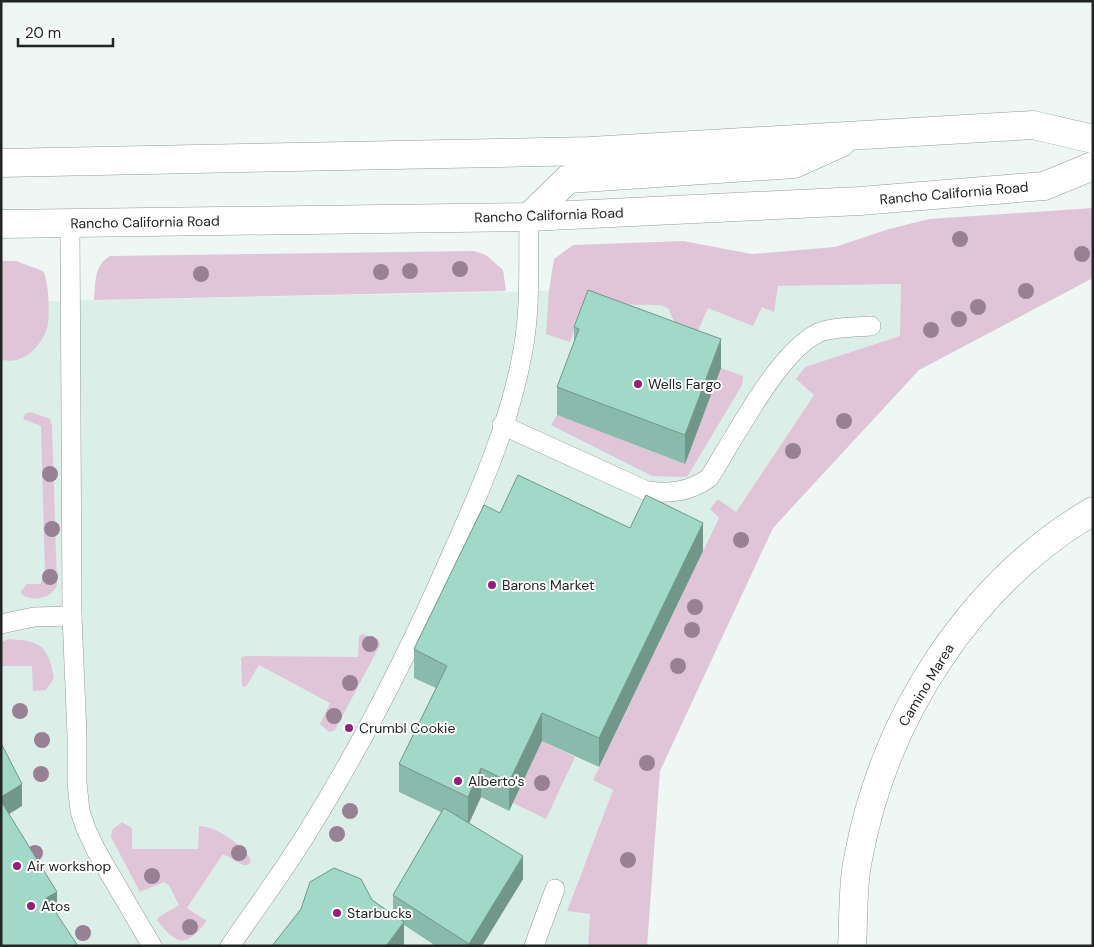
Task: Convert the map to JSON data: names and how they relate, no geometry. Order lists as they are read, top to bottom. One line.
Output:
{"streets":{"main road":["Rancho California Road","Camino Marea"]},"places":["Wells Fargo","Barons Market","Crumbl Cookie","Alberto's","Air workshop","Atos","Starbucks"],"scale_bar":"20 m"}
